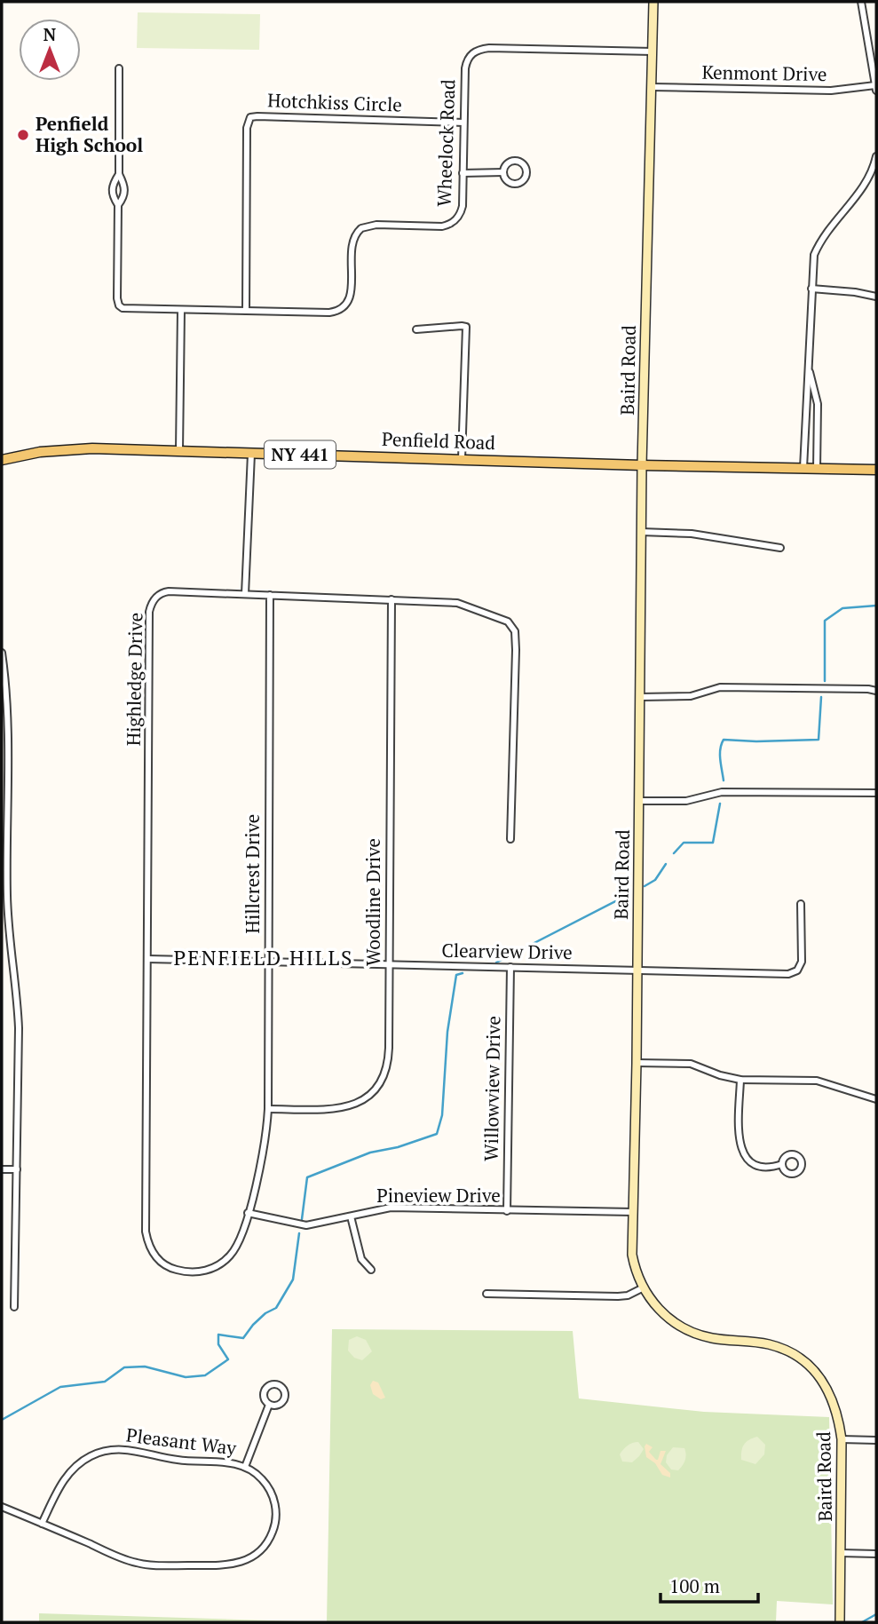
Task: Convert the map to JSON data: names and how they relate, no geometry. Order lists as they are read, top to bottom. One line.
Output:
{"streets":{"main road":["Penfield Road","NY 441"],"street":["Kenmont Drive","Hotchkiss Circle","Wheelock Road","Baird Road","Highledge Drive","Hillcrest Drive","Woodline Drive","Clearview Drive","Willowview Drive","Pineview Drive","Pleasant Way"]},"crossings":[["Kenmont Drive","Baird Road"],["Hotchkiss Circle","Wheelock Road"],["Wheelock Road","Baird Road"],["Baird Road","Penfield Road"],["Baird Road","Clearview Drive"],["Baird Road","Pineview Drive"],["Highledge Drive","Hillcrest Drive"],["Highledge Drive","Woodline Drive"],["Highledge Drive","Clearview Drive"],["Hillcrest Drive","Woodline Drive"],["Hillcrest Drive","Clearview Drive"],["Hillcrest Drive","Pineview Drive"],["Woodline Drive","Clearview Drive"],["Clearview Drive","Willowview Drive"],["Willowview Drive","Pineview Drive"]],"districts":["PENFIELD HILLS"],"places":["Penfield High School"],"scale_bar":"100 m","north":"top"}
